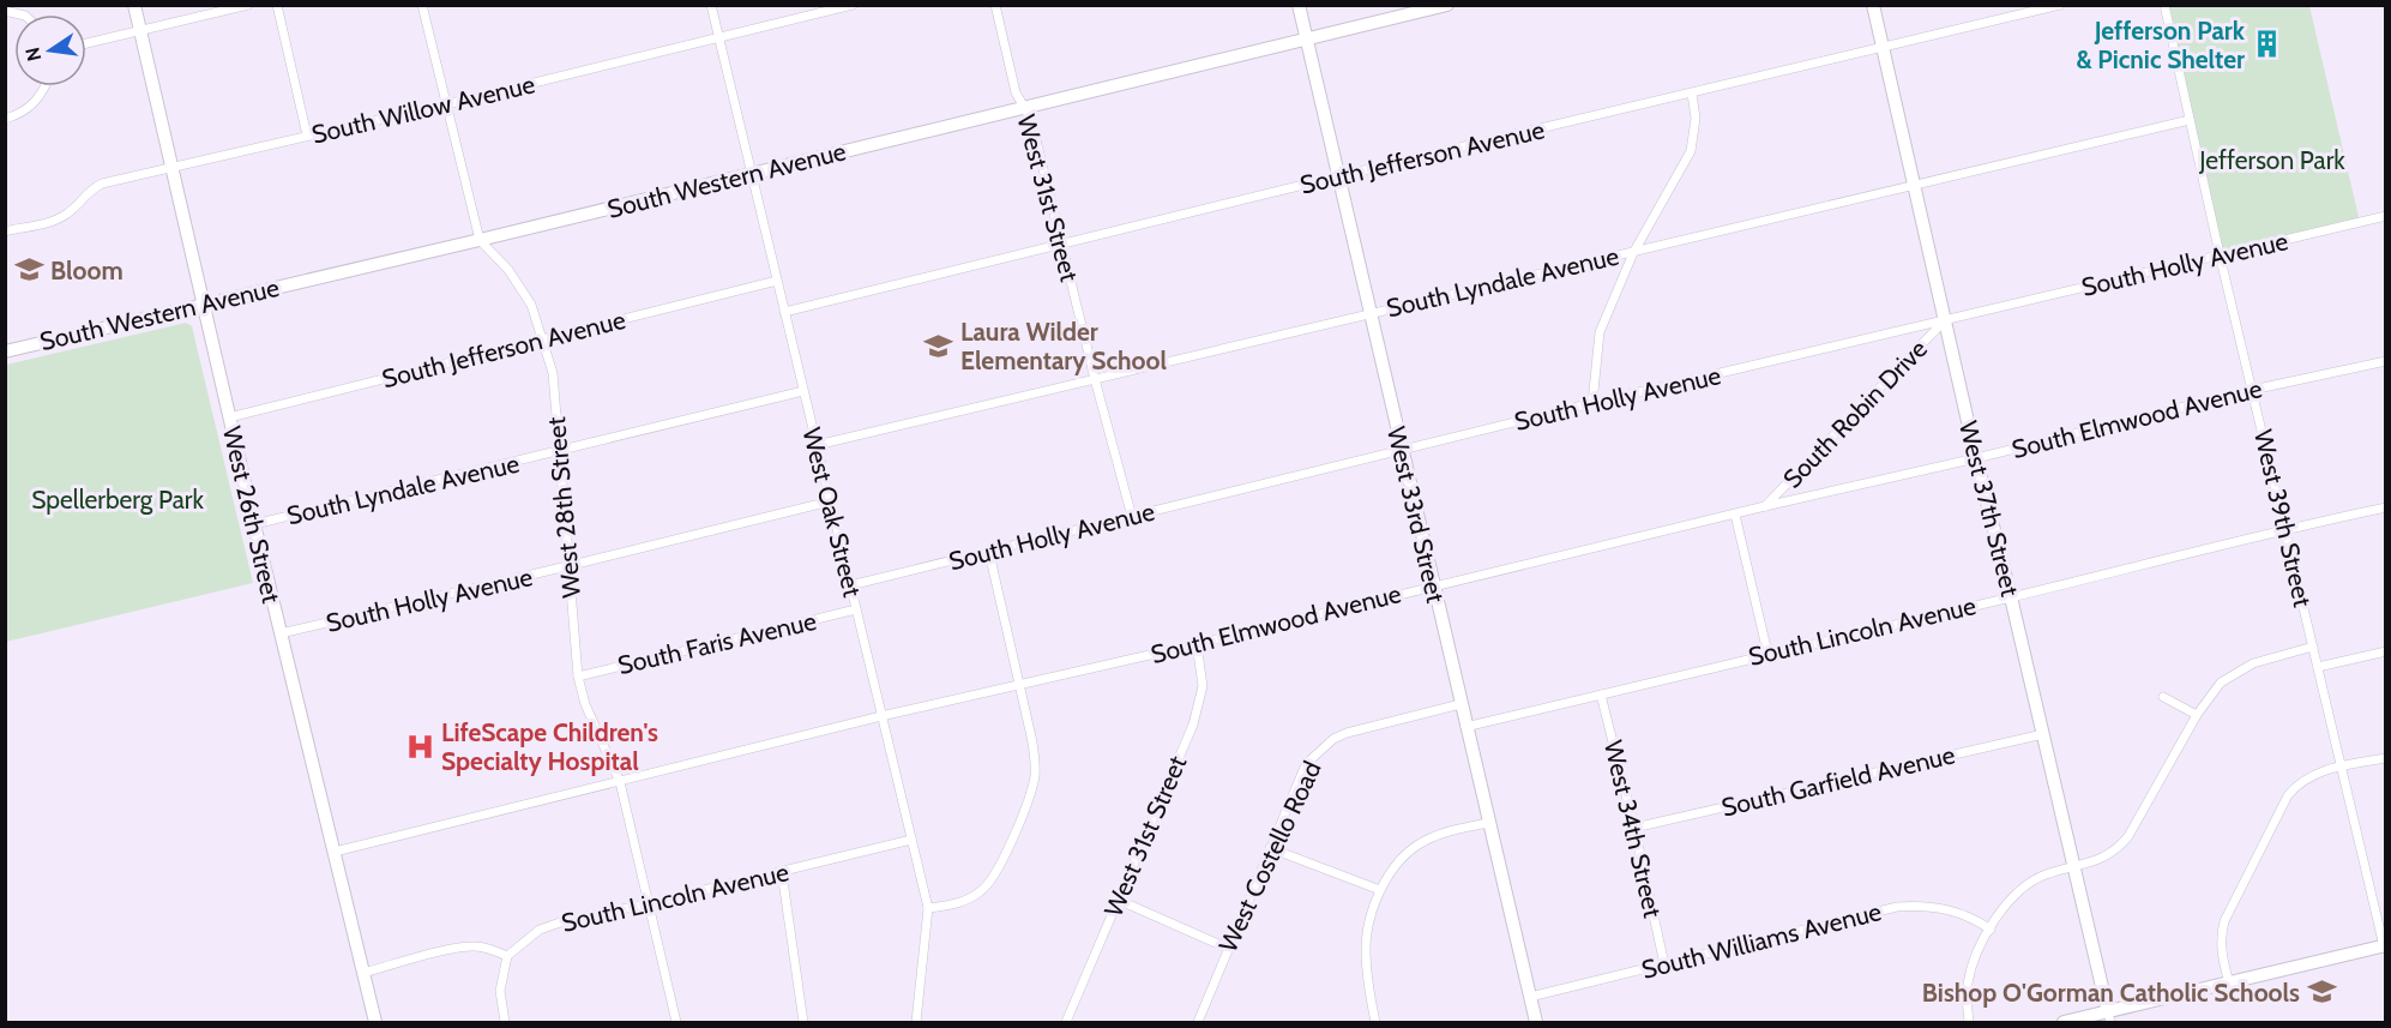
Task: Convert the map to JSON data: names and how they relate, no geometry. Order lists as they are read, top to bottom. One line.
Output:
{"streets":{"street":["South Willow Avenue","South Jefferson Avenue","South Western Avenue","West 31st Street","South Holly Avenue","South Lyndale Avenue","South Robin Drive","South Elmwood Avenue","West 28th Street","West 37th Street","West Oak Street","West 26th Street","West 33rd Street","West 39th Street","South Lincoln Avenue","South Faris Avenue","South Garfield Avenue","West 34th Street","West Costello Road","South Williams Avenue"]},"crossings":[["South Willow Avenue","West 28th Street"],["South Willow Avenue","West Oak Street"],["South Willow Avenue","West 26th Street"],["South Jefferson Avenue","West 31st Street"],["South Jefferson Avenue","West 28th Street"],["South Jefferson Avenue","West 37th Street"],["South Jefferson Avenue","West Oak Street"],["South Jefferson Avenue","West 26th Street"],["South Jefferson Avenue","West 33rd Street"],["South Western Avenue","West 31st Street"],["South Western Avenue","West 28th Street"],["South Western Avenue","West Oak Street"],["South Western Avenue","West 26th Street"],["South Western Avenue","West 33rd Street"],["West 31st Street","South Holly Avenue"],["West 31st Street","South Lyndale Avenue"],["West 31st Street","South Elmwood Avenue"],["South Holly Avenue","South Robin Drive"],["South Holly Avenue","West 28th Street"],["South Holly Avenue","West 37th Street"],["South Holly Avenue","West Oak Street"],["South Holly Avenue","West 26th Street"],["South Holly Avenue","West 33rd Street"],["South Holly Avenue","West 39th Street"],["South Lyndale Avenue","West 28th Street"],["South Lyndale Avenue","West 37th Street"],["South Lyndale Avenue","West Oak Street"],["South Lyndale Avenue","West 26th Street"],["South Lyndale Avenue","West 33rd Street"],["South Lyndale Avenue","West 39th Street"],["South Robin Drive","South Elmwood Avenue"],["South Robin Drive","West 37th Street"],["South Elmwood Avenue","West 28th Street"],["South Elmwood Avenue","West 37th Street"],["South Elmwood Avenue","West Oak Street"],["South Elmwood Avenue","West 26th Street"],["South Elmwood Avenue","West 33rd Street"],["South Elmwood Avenue","West 39th Street"],["West 28th Street","South Lincoln Avenue"],["West 28th Street","South Faris Avenue"],["West 37th Street","South Lincoln Avenue"],["West 37th Street","South Garfield Avenue"],["West Oak Street","South Lincoln Avenue"],["West Oak Street","South Faris Avenue"],["West 33rd Street","South Lincoln Avenue"],["West 33rd Street","West Costello Road"],["West 33rd Street","South Williams Avenue"],["West 39th Street","South Lincoln Avenue"],["South Lincoln Avenue","West 34th Street"],["South Garfield Avenue","West 34th Street"],["West 34th Street","South Williams Avenue"]],"parks":["Jefferson Park","Spellerberg Park"],"places":{"building":["Jefferson Park & Picnic Shelter"],"school or university":["Bloom","Laura Wilder Elementary School","Bishop O'Gorman Catholic Schools"],"hospital":["LifeScape Children's Specialty Hospital"]},"north":"left"}
